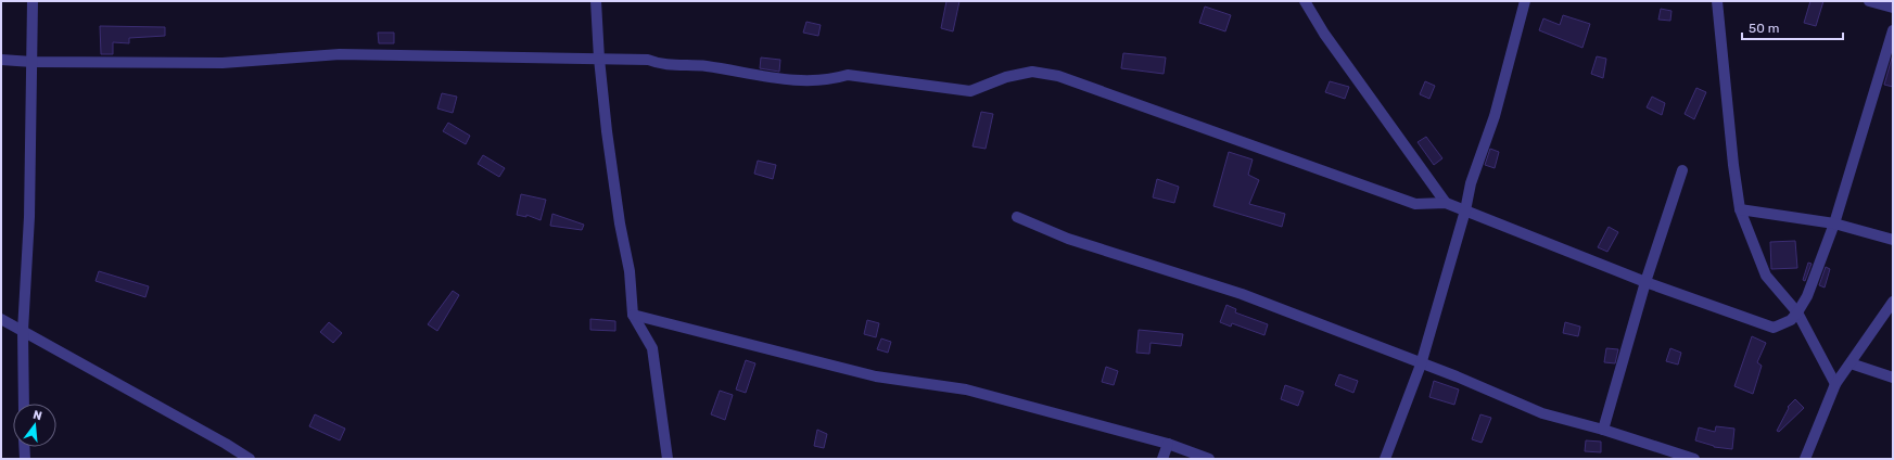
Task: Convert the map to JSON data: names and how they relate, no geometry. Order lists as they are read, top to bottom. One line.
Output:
{"scale_bar":"50 m","north":"top"}
